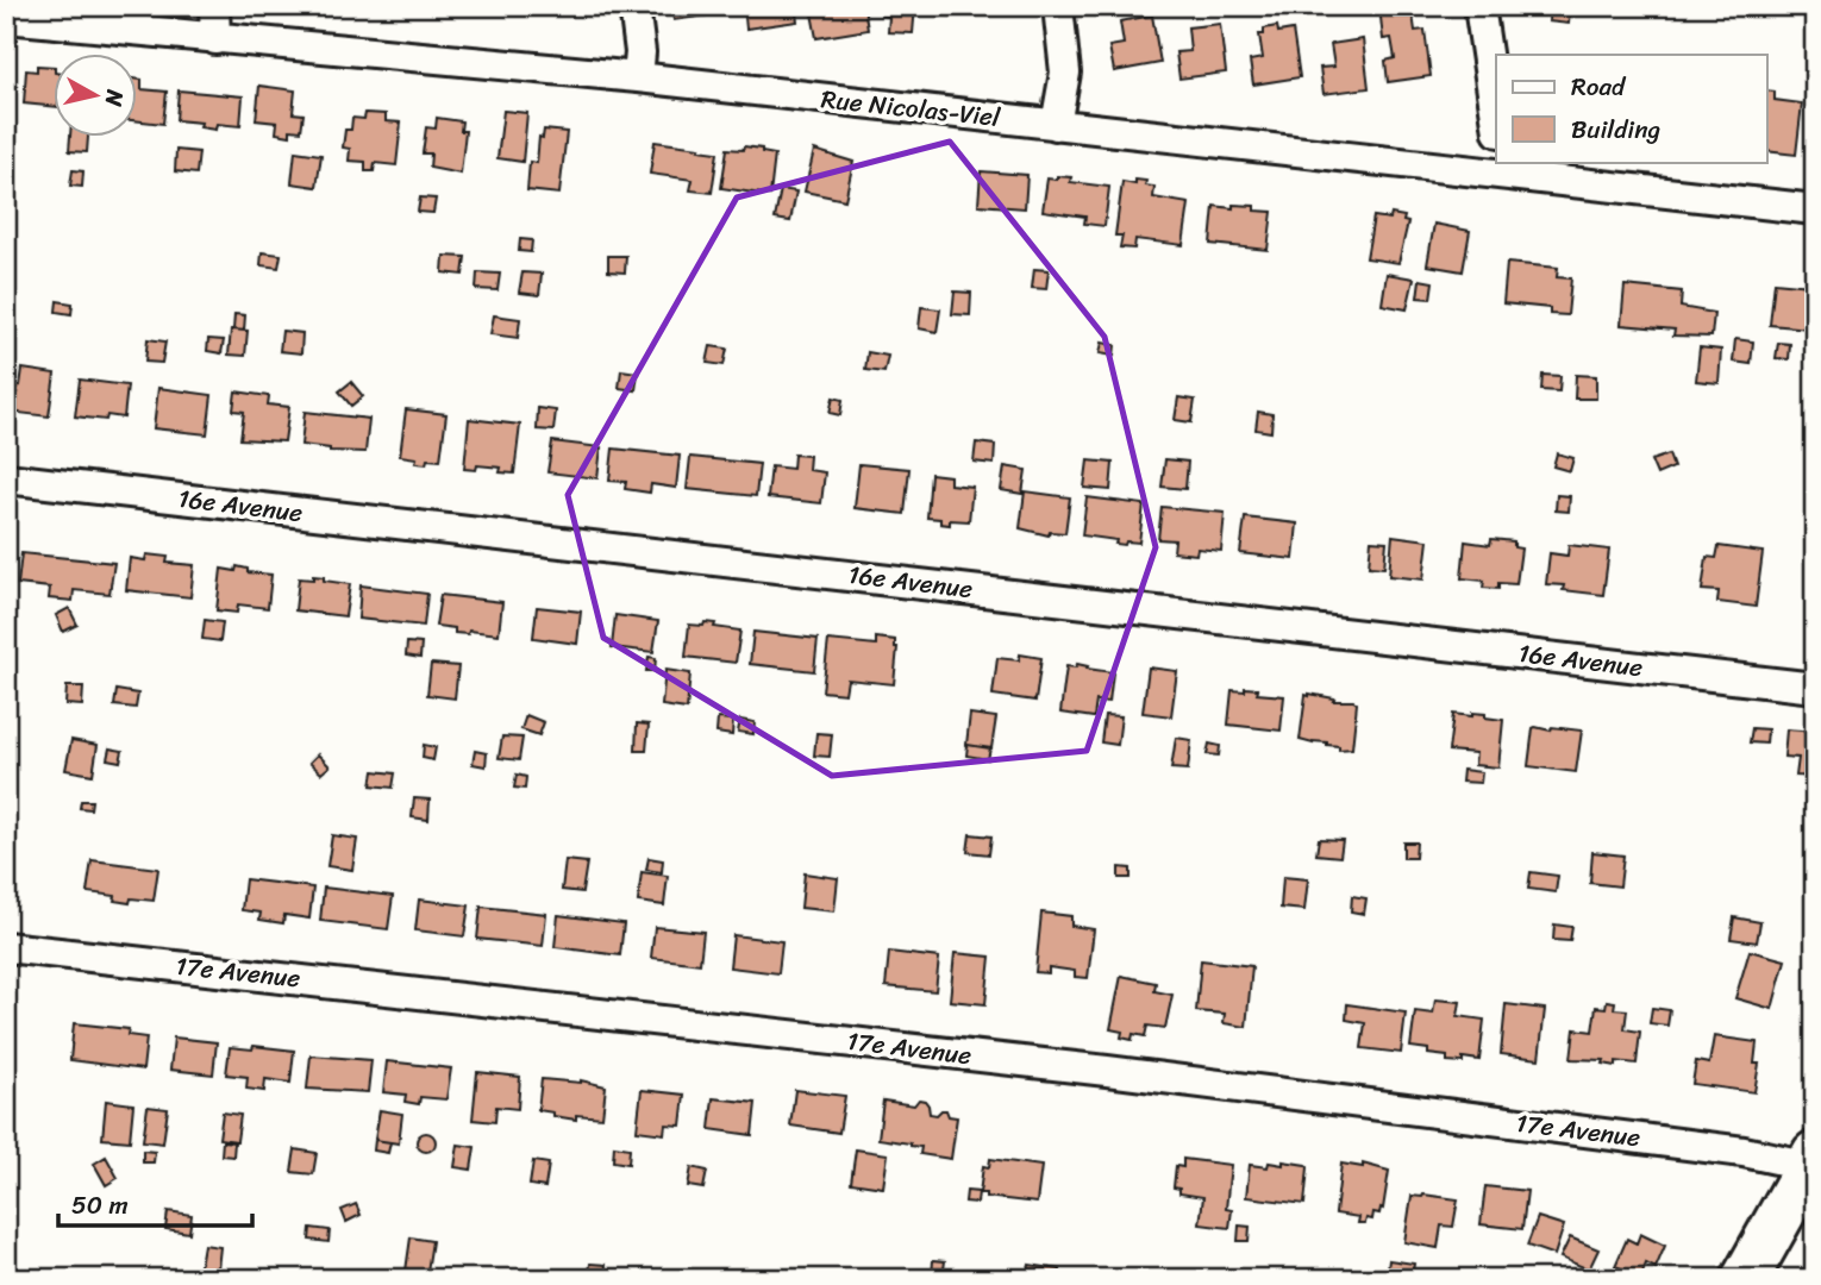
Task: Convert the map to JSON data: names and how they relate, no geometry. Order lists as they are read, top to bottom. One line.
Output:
{"streets":{"street":["Rue Nicolas-Viel","16e Avenue","17e Avenue"]},"legend":["Road","Building"],"scale_bar":"50 m","north":"right"}
